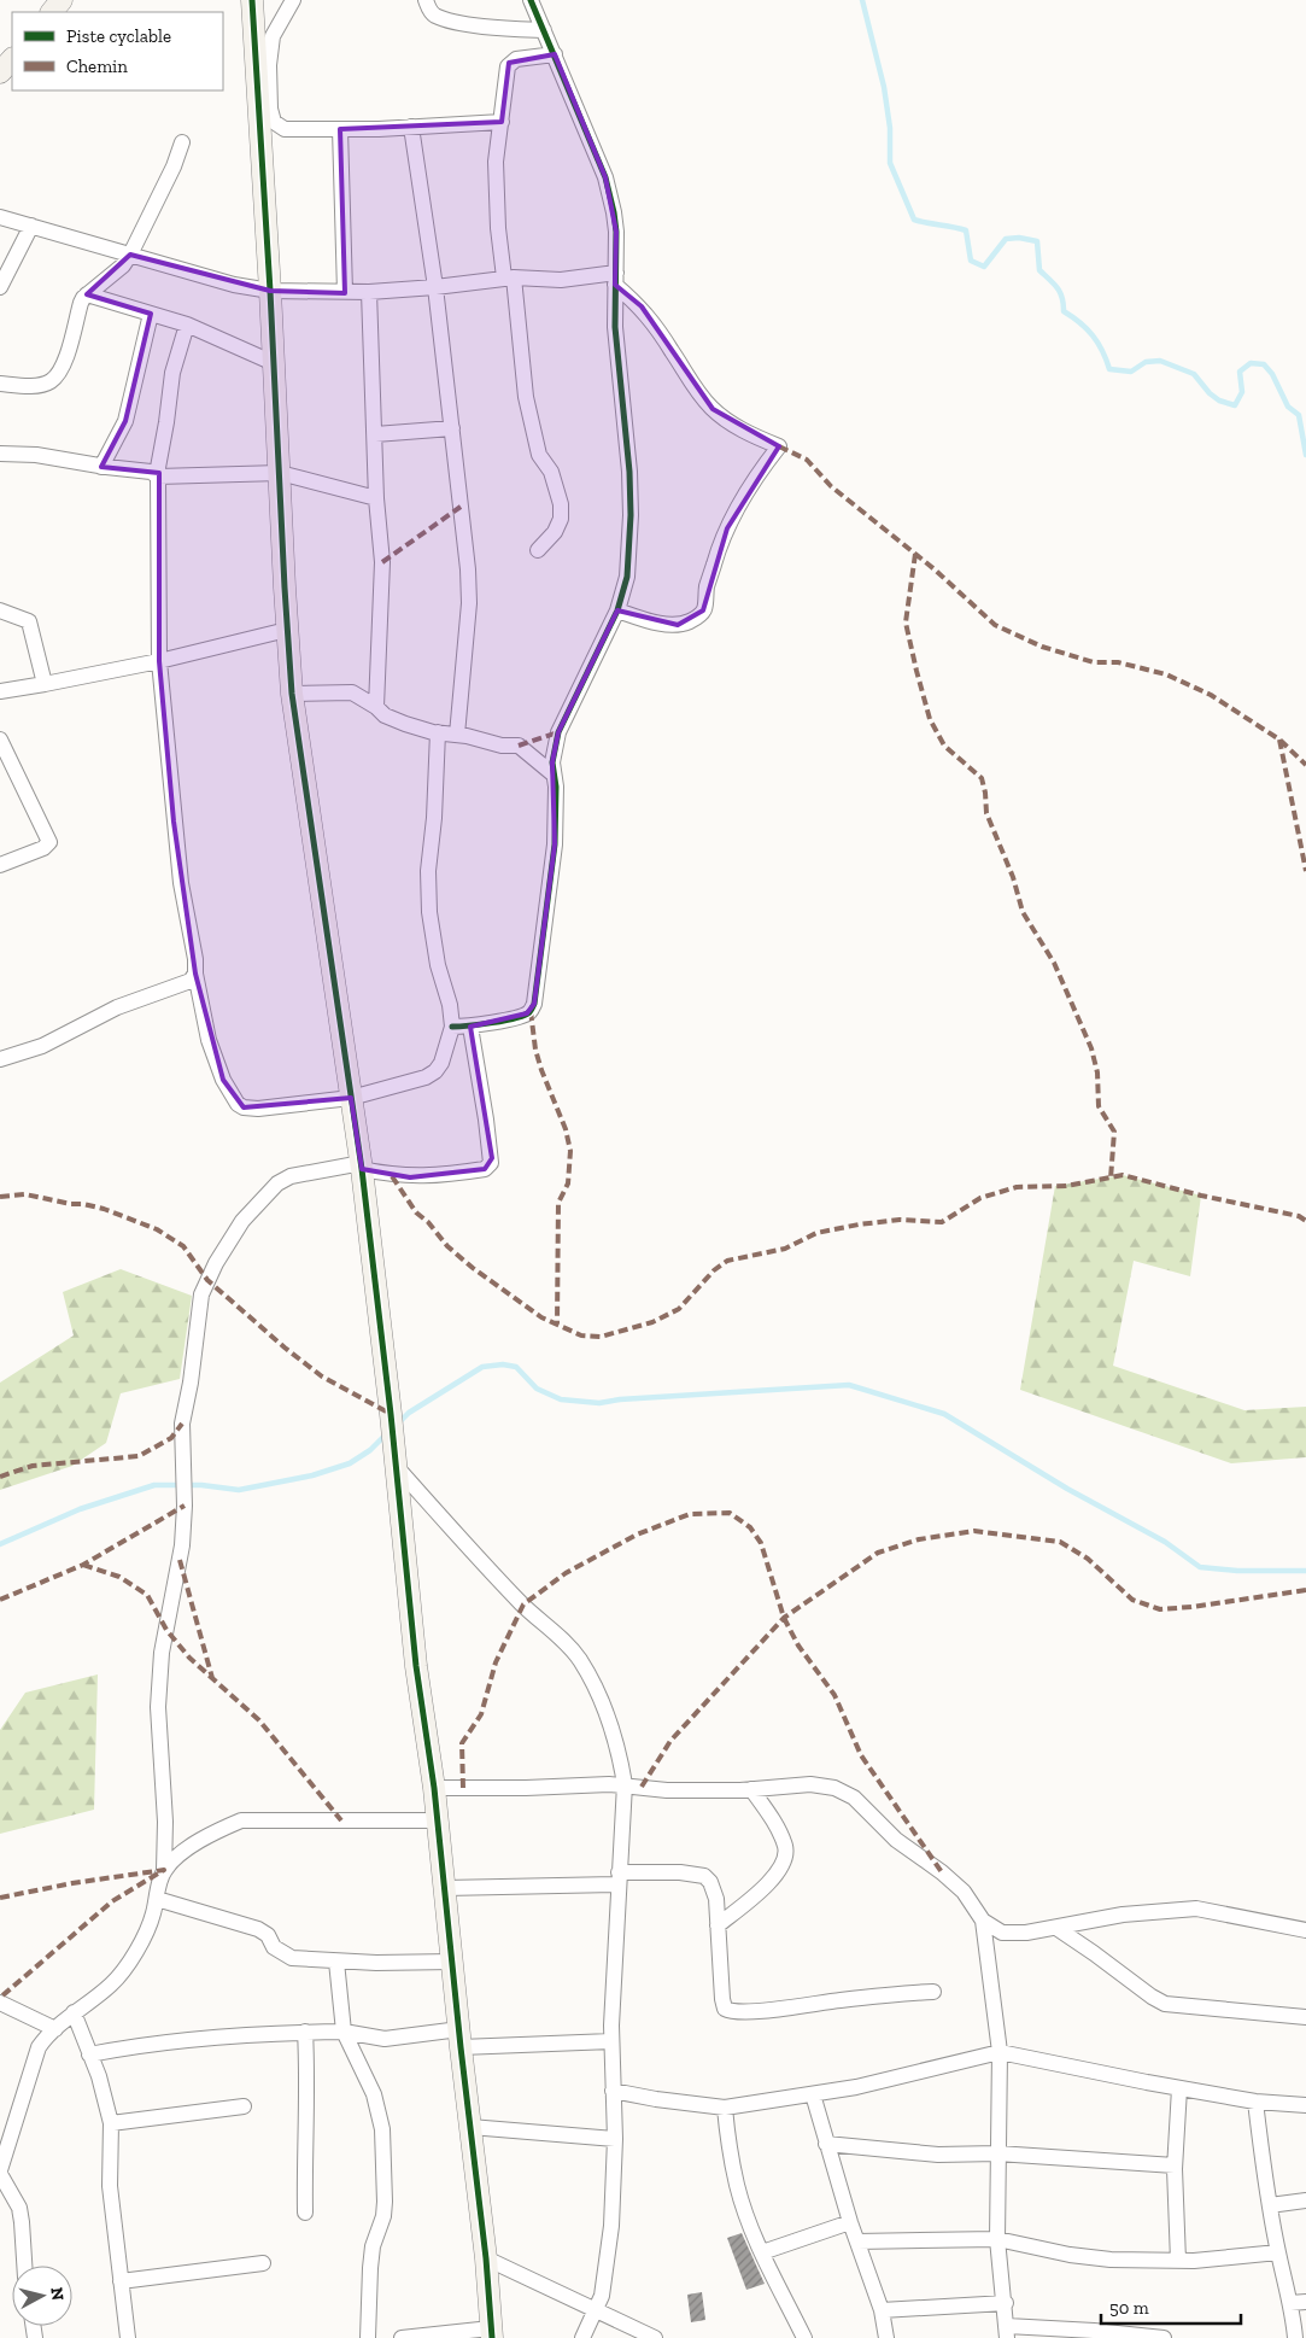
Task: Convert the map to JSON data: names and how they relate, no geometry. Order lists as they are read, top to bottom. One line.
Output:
{"legend":["Piste cyclable","Chemin"],"scale_bar":"50 m","north":"right"}
